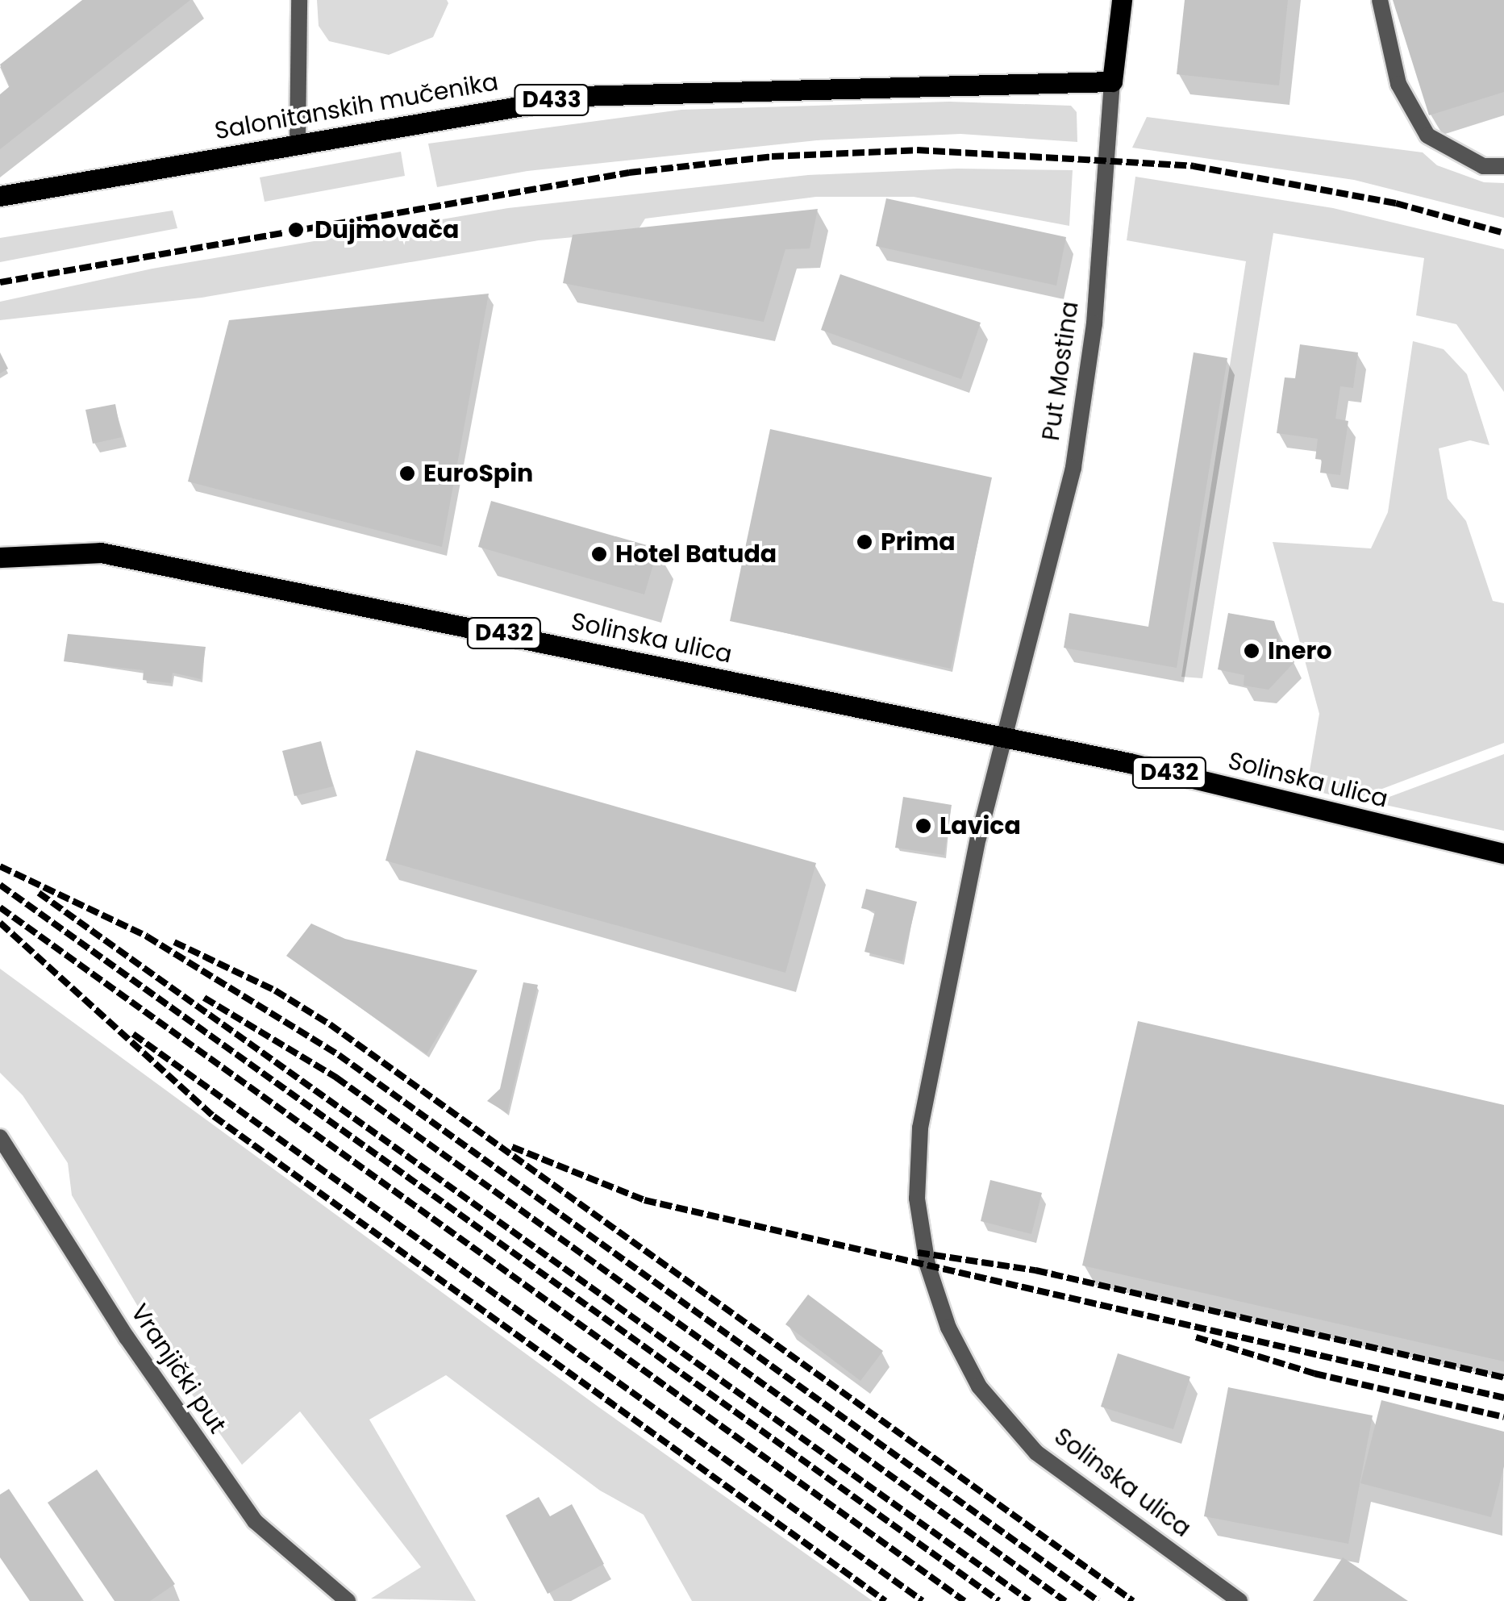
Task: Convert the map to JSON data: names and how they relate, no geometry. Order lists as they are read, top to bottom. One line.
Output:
{"streets":{"main road":["D433","Salonitanskih mučenika","Put Mostina","D432","Solinska ulica"],"street":["Vranjički put"]},"crossings":[["Salonitanskih mučenika","Put Mostina"],["Put Mostina","Solinska ulica"]],"places":["Dujmovača","EuroSpin","Prima","Hotel Batuda","Inero","Lavica"]}
